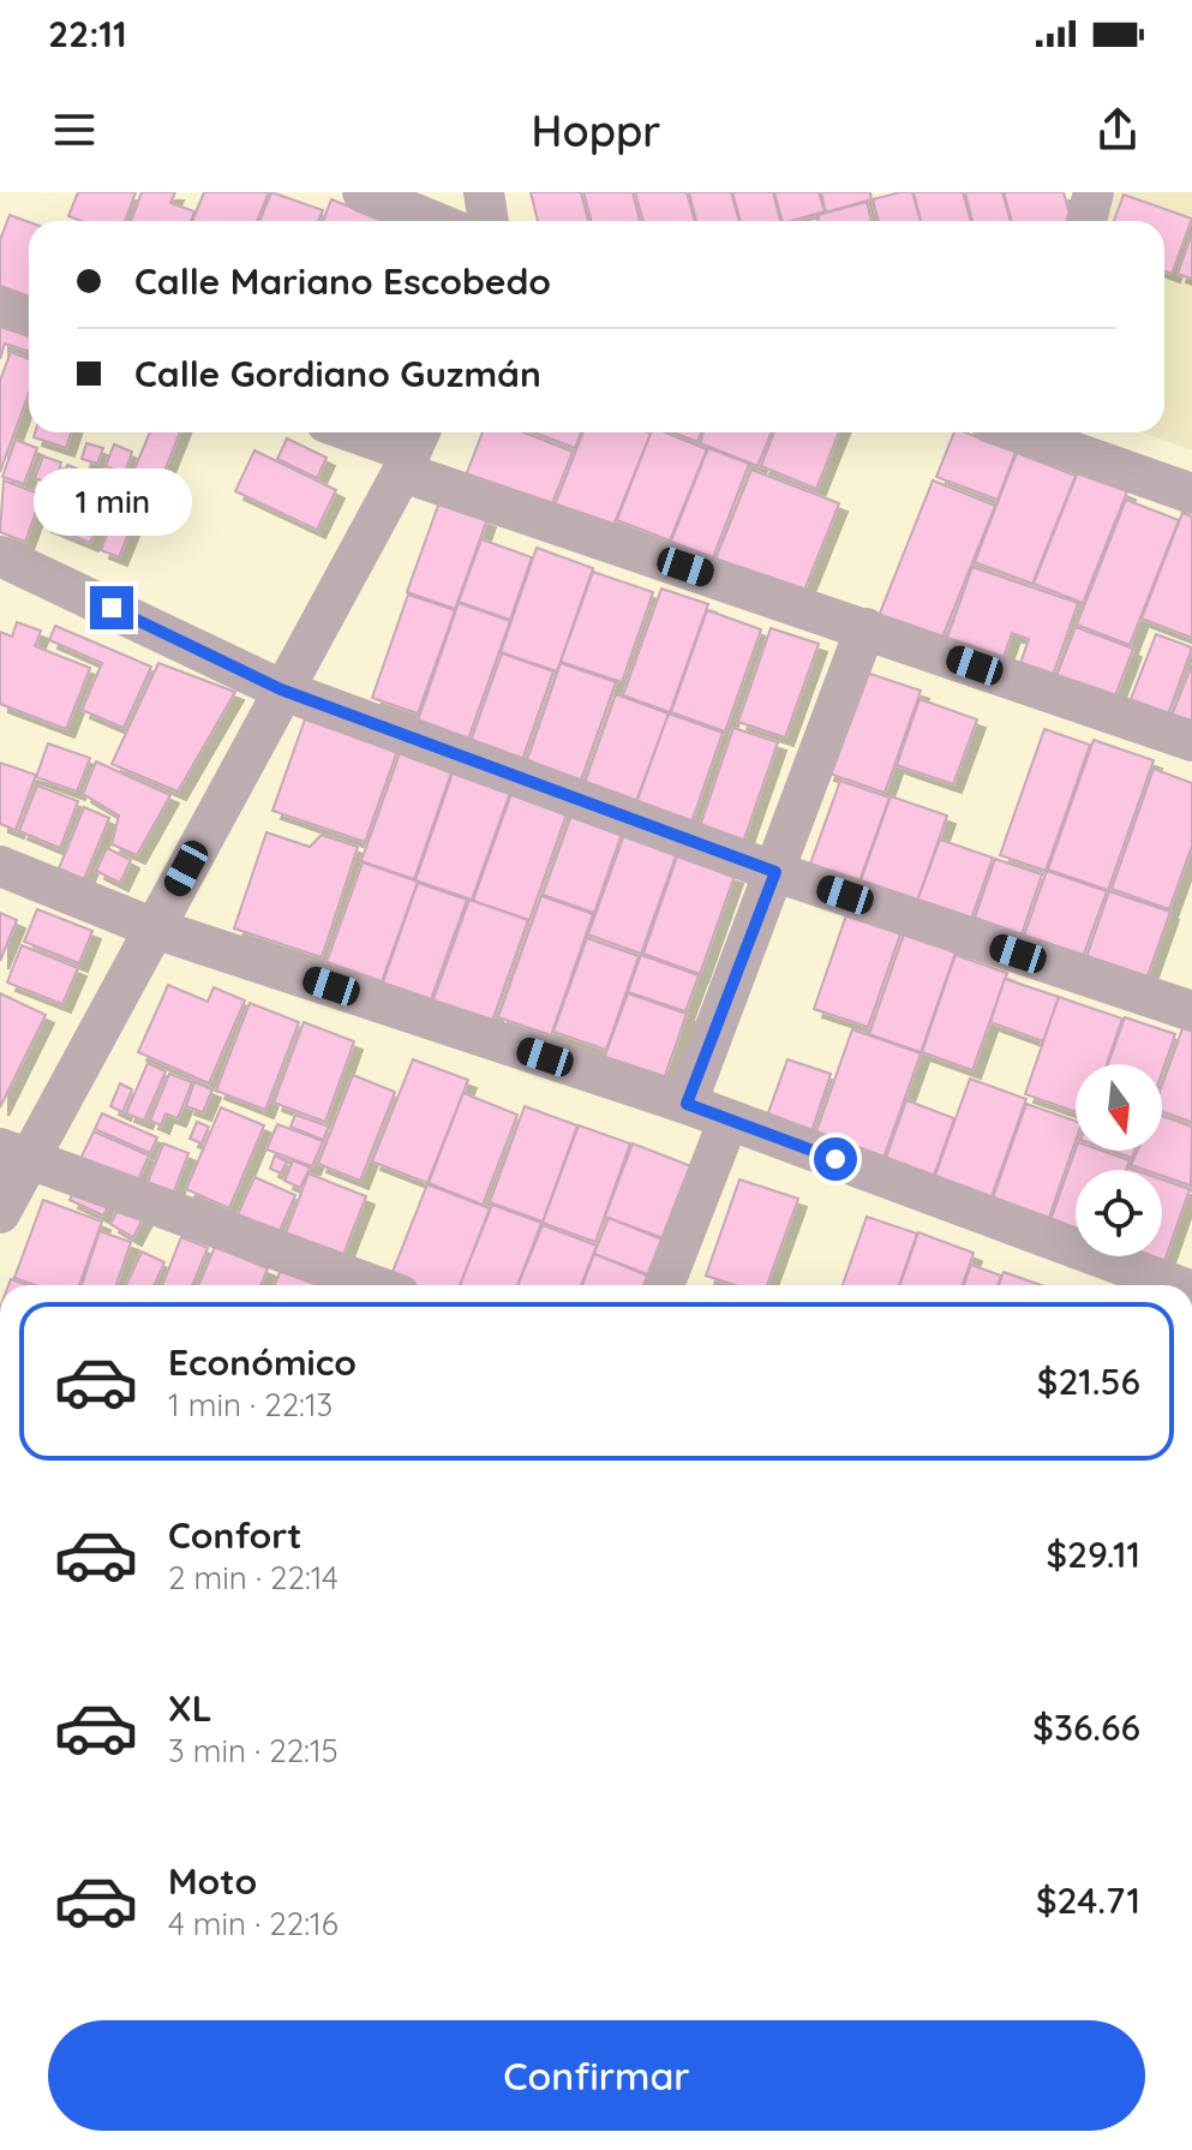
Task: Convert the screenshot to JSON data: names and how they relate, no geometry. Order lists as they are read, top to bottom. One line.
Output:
{"north":"bottom","page":{"status":"22:11","header":"Hoppr","banner":["Calle Mariano Escobedo","Calle Gordiano Guzmán"],"bubble":"1 min","list":[{"name":"Económico","note":"1 min · 22:13","value":"$21.56"},{"name":"Confort","note":"2 min · 22:14","value":"$29.11"},{"name":"XL","note":"3 min · 22:15","value":"$36.66"},{"name":"Moto","note":"4 min · 22:16","value":"$24.71"}],"buttons":"Confirmar"}}
